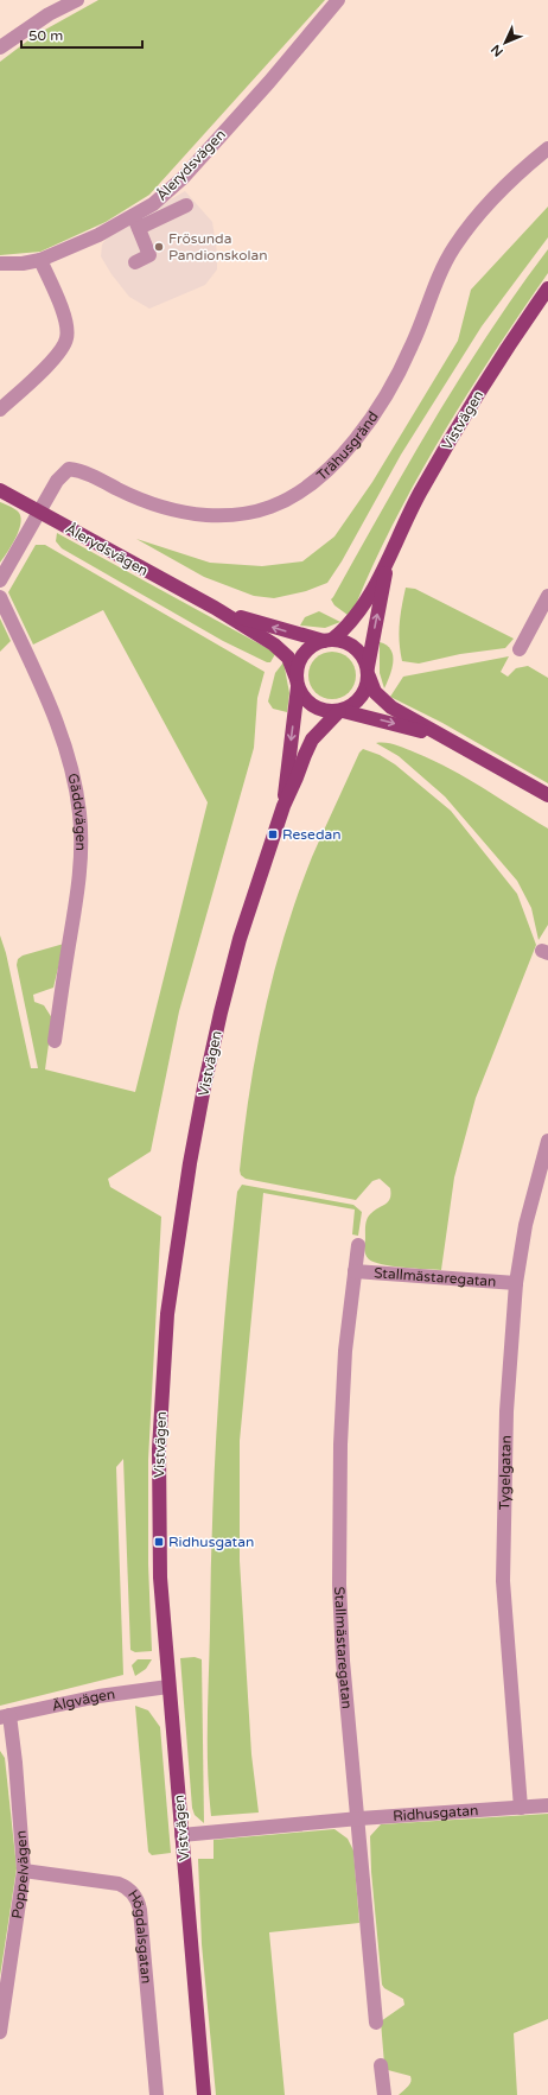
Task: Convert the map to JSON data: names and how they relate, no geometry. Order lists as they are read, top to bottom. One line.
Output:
{"streets":{"main road":["Ålerydsvägen","Vistvägen"],"street":["Trähusgränd","Gäddvägen","Stallmästaregatan","Tygelgatan","Älgvägen","Ridhusgatan","Poppelvägen","Högdalsgatan"]},"crossings":[["Ålerydsvägen","Vistvägen"],["Ålerydsvägen","Trähusgränd"],["Vistvägen","Älgvägen"],["Vistvägen","Ridhusgatan"],["Stallmästaregatan","Tygelgatan"],["Stallmästaregatan","Ridhusgatan"],["Tygelgatan","Ridhusgatan"],["Älgvägen","Poppelvägen"],["Poppelvägen","Högdalsgatan"]],"places":{"other":["Frösunda Pandionskolan"],"transit":["Resedan","Ridhusgatan"]},"scale_bar":"50 m","north":"bottom left"}
